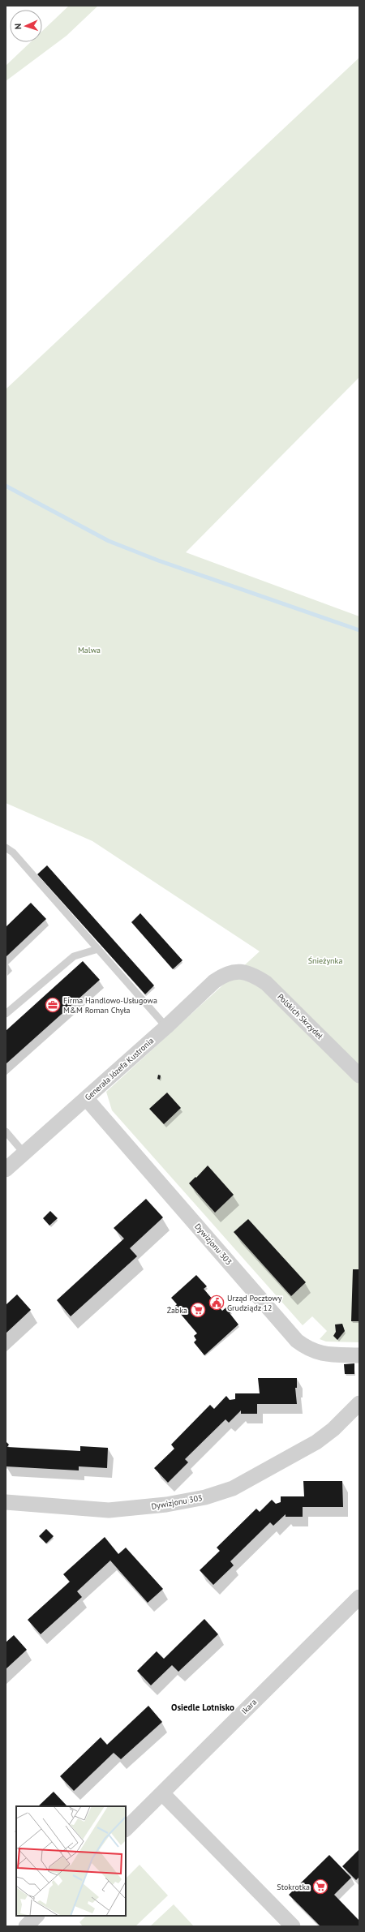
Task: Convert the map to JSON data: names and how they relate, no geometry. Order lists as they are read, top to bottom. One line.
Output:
{"streets":{"street":["Polskich Skrzydeł","Generała Józefa Kustronia","Dywizjonu 303","Ikara"]},"crossings":[["Polskich Skrzydeł","Generała Józefa Kustronia"],["Generała Józefa Kustronia","Dywizjonu 303"]],"districts":["Osiedle Lotnisko"],"parks":["Malwa","Śnieżynka"],"places":{"office":["Firma Handlowo-Usługowa M&M Roman Chyła"],"public building":["Urząd Pocztowy Grudziądz 12"],"supermarket":["Żabka","Stokrotka"]},"north":"left"}
